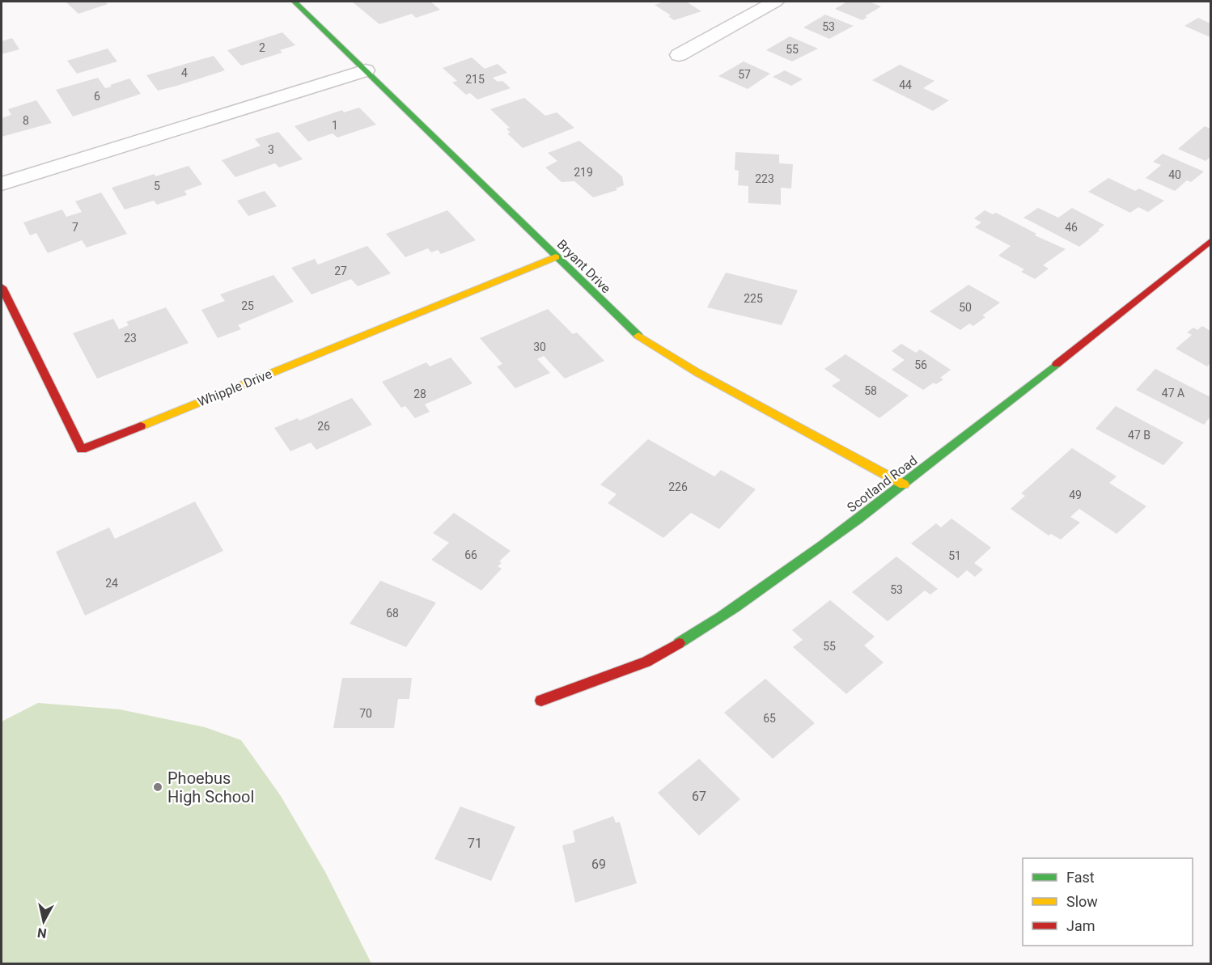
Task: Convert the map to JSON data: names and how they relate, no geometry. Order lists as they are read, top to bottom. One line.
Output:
{"streets":{"street":["Bryant Drive","Whipple Drive","Scotland Road"]},"crossings":[["Bryant Drive","Whipple Drive"],["Bryant Drive","Scotland Road"]],"places":["Phoebus High School"],"house_numbers":["53","2","55","4","57","215","44","6","8","1","3","219","40","223","5","7","46","27","225","25","50","23","30","56","58","47 A","28","26","47 B","226","49","66","51","24","53","68","55","70","65","67","71","69"],"legend":["Fast","Slow","Jam"],"north":"bottom"}
